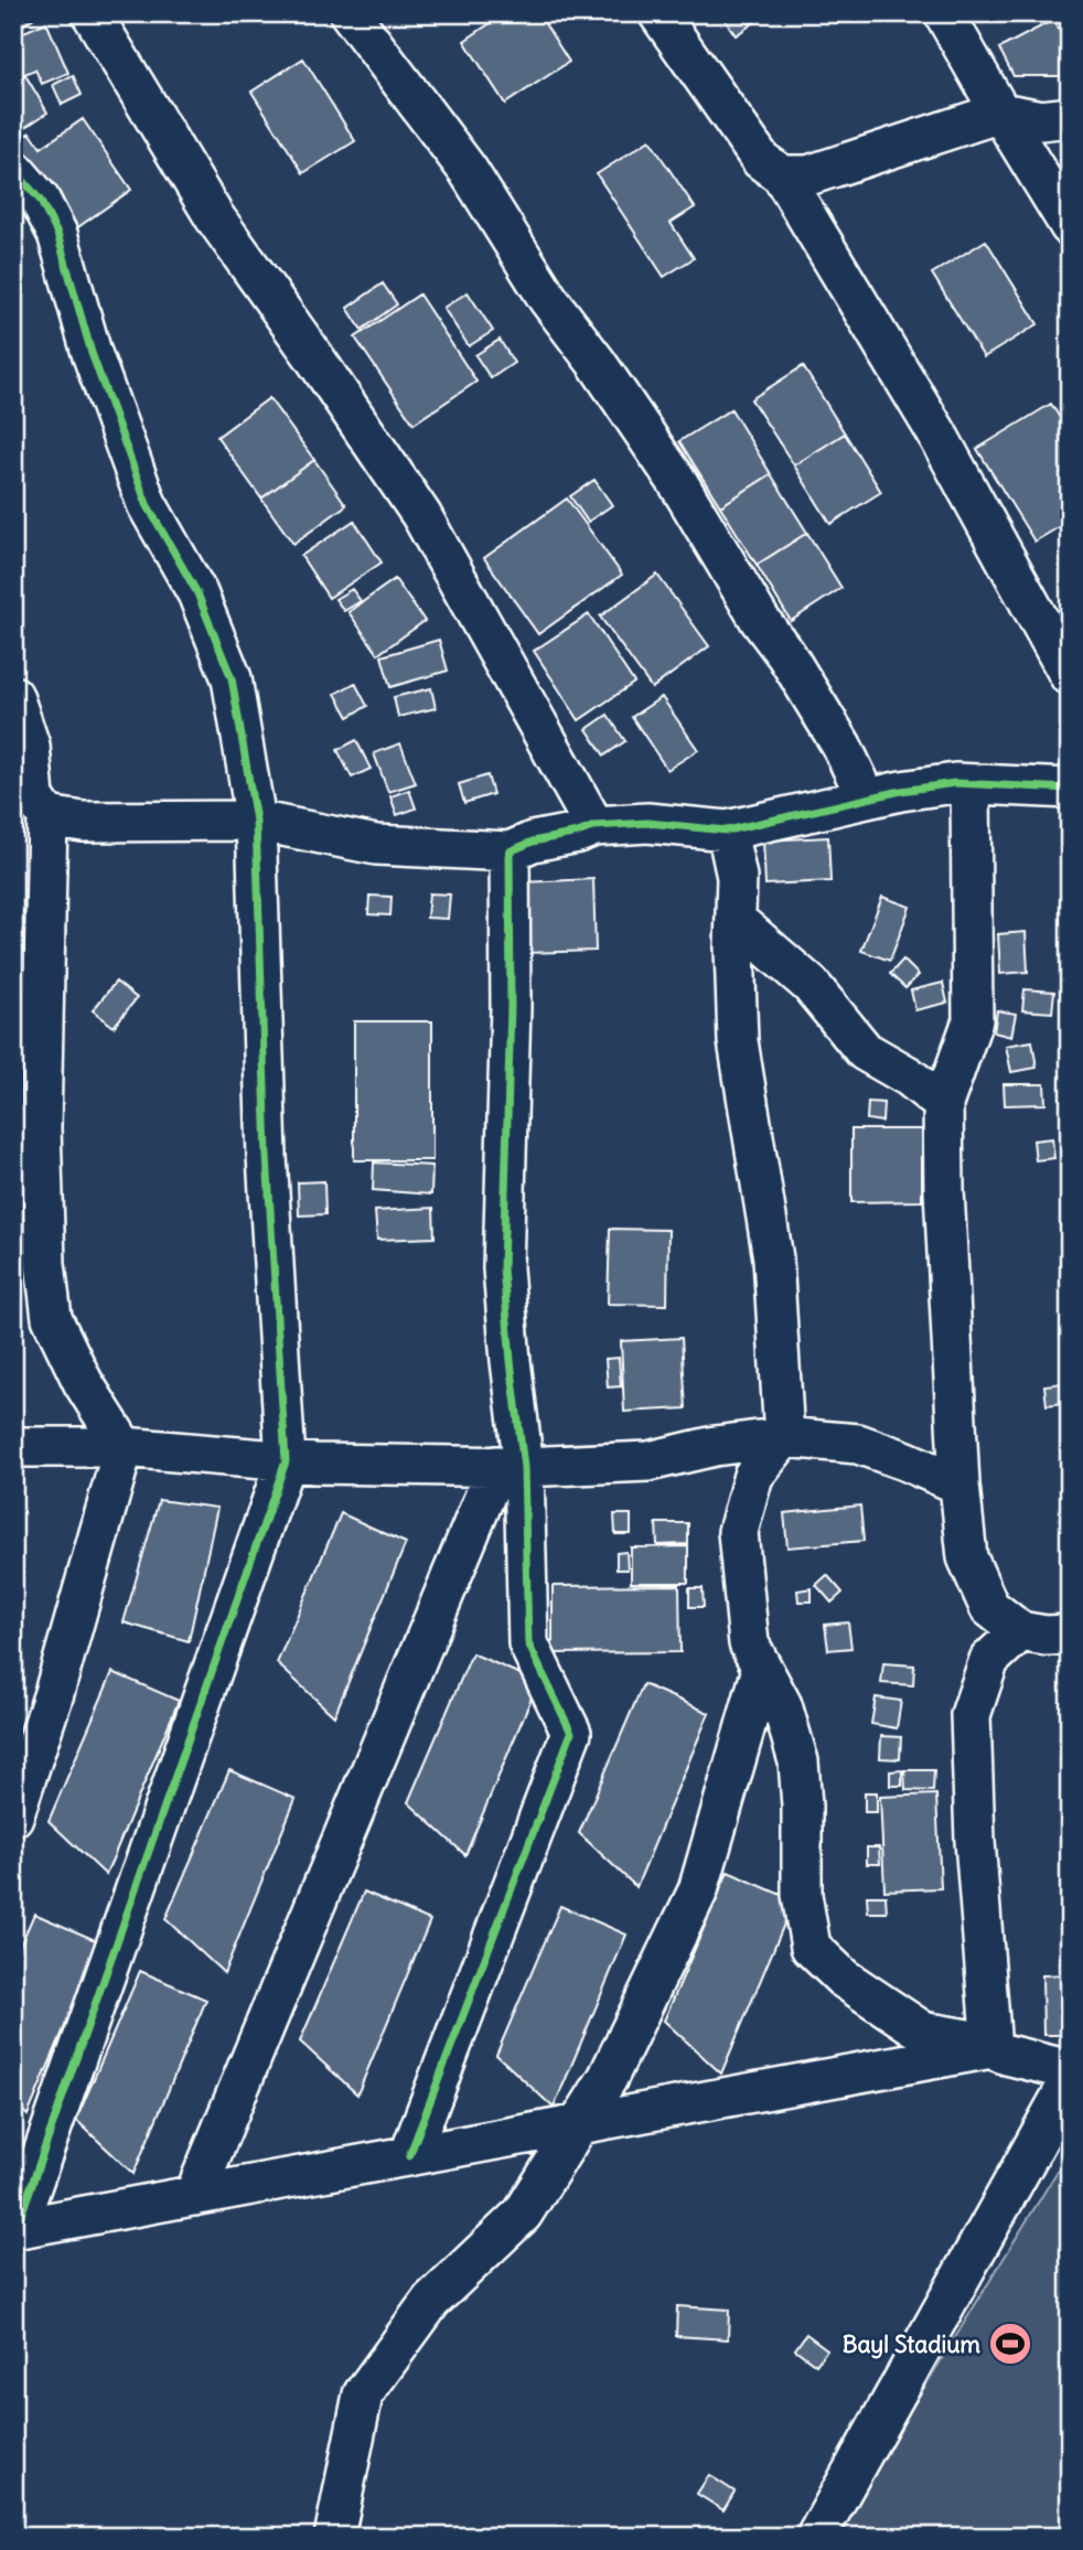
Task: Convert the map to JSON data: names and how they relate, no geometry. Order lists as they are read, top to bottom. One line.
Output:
{"places":{"sports":["Bayl Stadium"]}}
